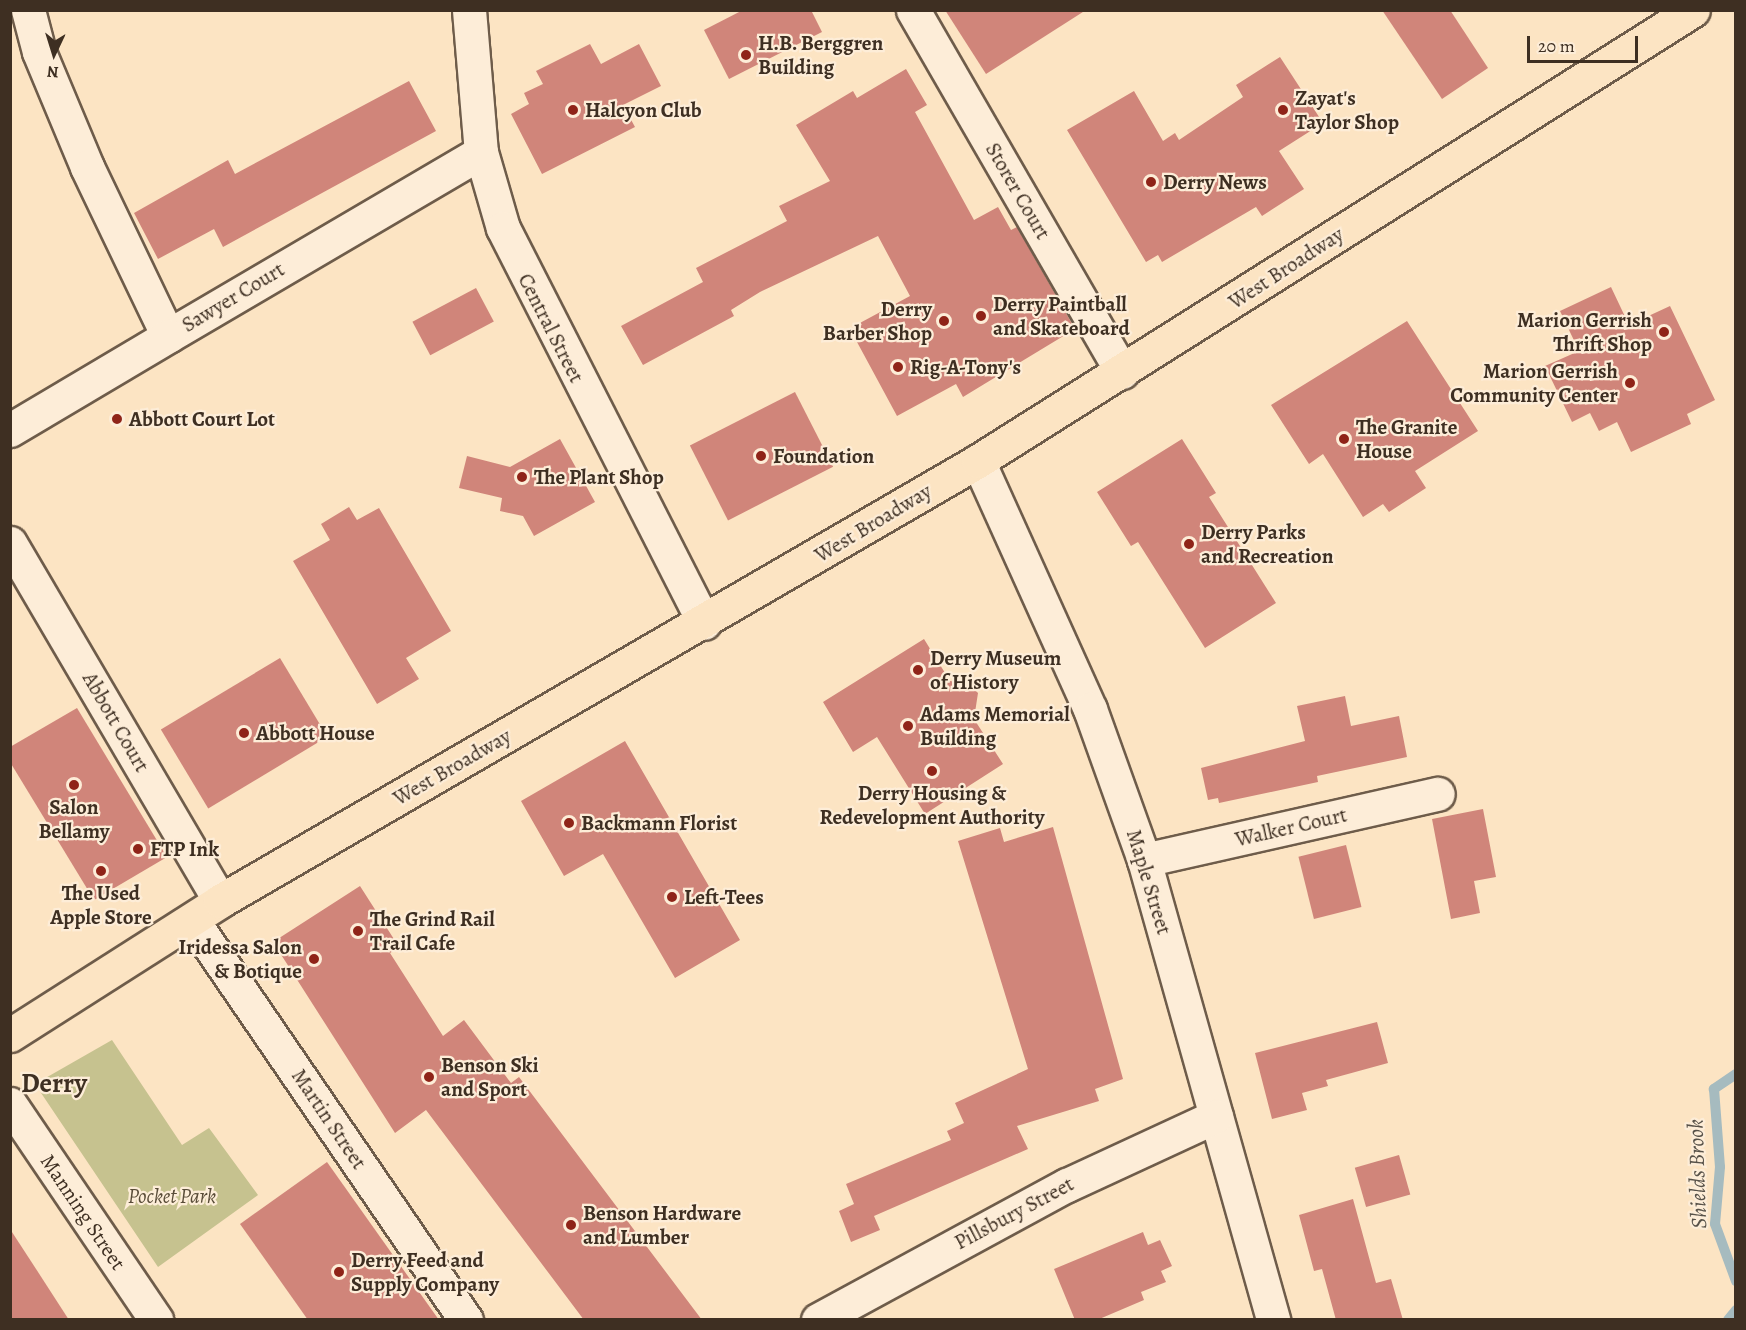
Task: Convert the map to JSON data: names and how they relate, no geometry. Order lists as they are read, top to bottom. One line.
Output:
{"streets":{"main road":["West Broadway"],"street":["Storer Court","Sawyer Court","Central Street","Abbott Court","Walker Court","Maple Street","Martin Street","Manning Street","Pillsbury Street"]},"crossings":[["Storer Court","West Broadway"],["West Broadway","Central Street"],["West Broadway","Abbott Court"],["West Broadway","Maple Street"],["West Broadway","Martin Street"],["Sawyer Court","Central Street"],["Walker Court","Maple Street"],["Maple Street","Pillsbury Street"]],"districts":["Derry"],"water":["Shields Brook"],"parks":["Pocket Park"],"places":["H.B. Berggren Building","Halcyon Club","Zayat's Taylor Shop","Derry News","Derry Paintball and Skateboard","Derry Barber Shop","Marion Gerrish Thrift Shop","Rig-A-Tony's","Marion Gerrish Community Center","Abbott Court Lot","The Granite House","Foundation","The Plant Shop","Derry Parks and Recreation","Derry Museum of History","Adams Memorial Building","Abbott House","Derry Housing & Redevelopment Authority","Salon Bellamy","Backmann Florist","FTP Ink","The Used Apple Store","Left-Tees","The Grind Rail Trail Cafe","Iridessa Salon & Botique","Benson Ski and Sport","Benson Hardware and Lumber","Derry Feed and Supply Company"],"scale_bar":"20 m","north":"bottom"}
